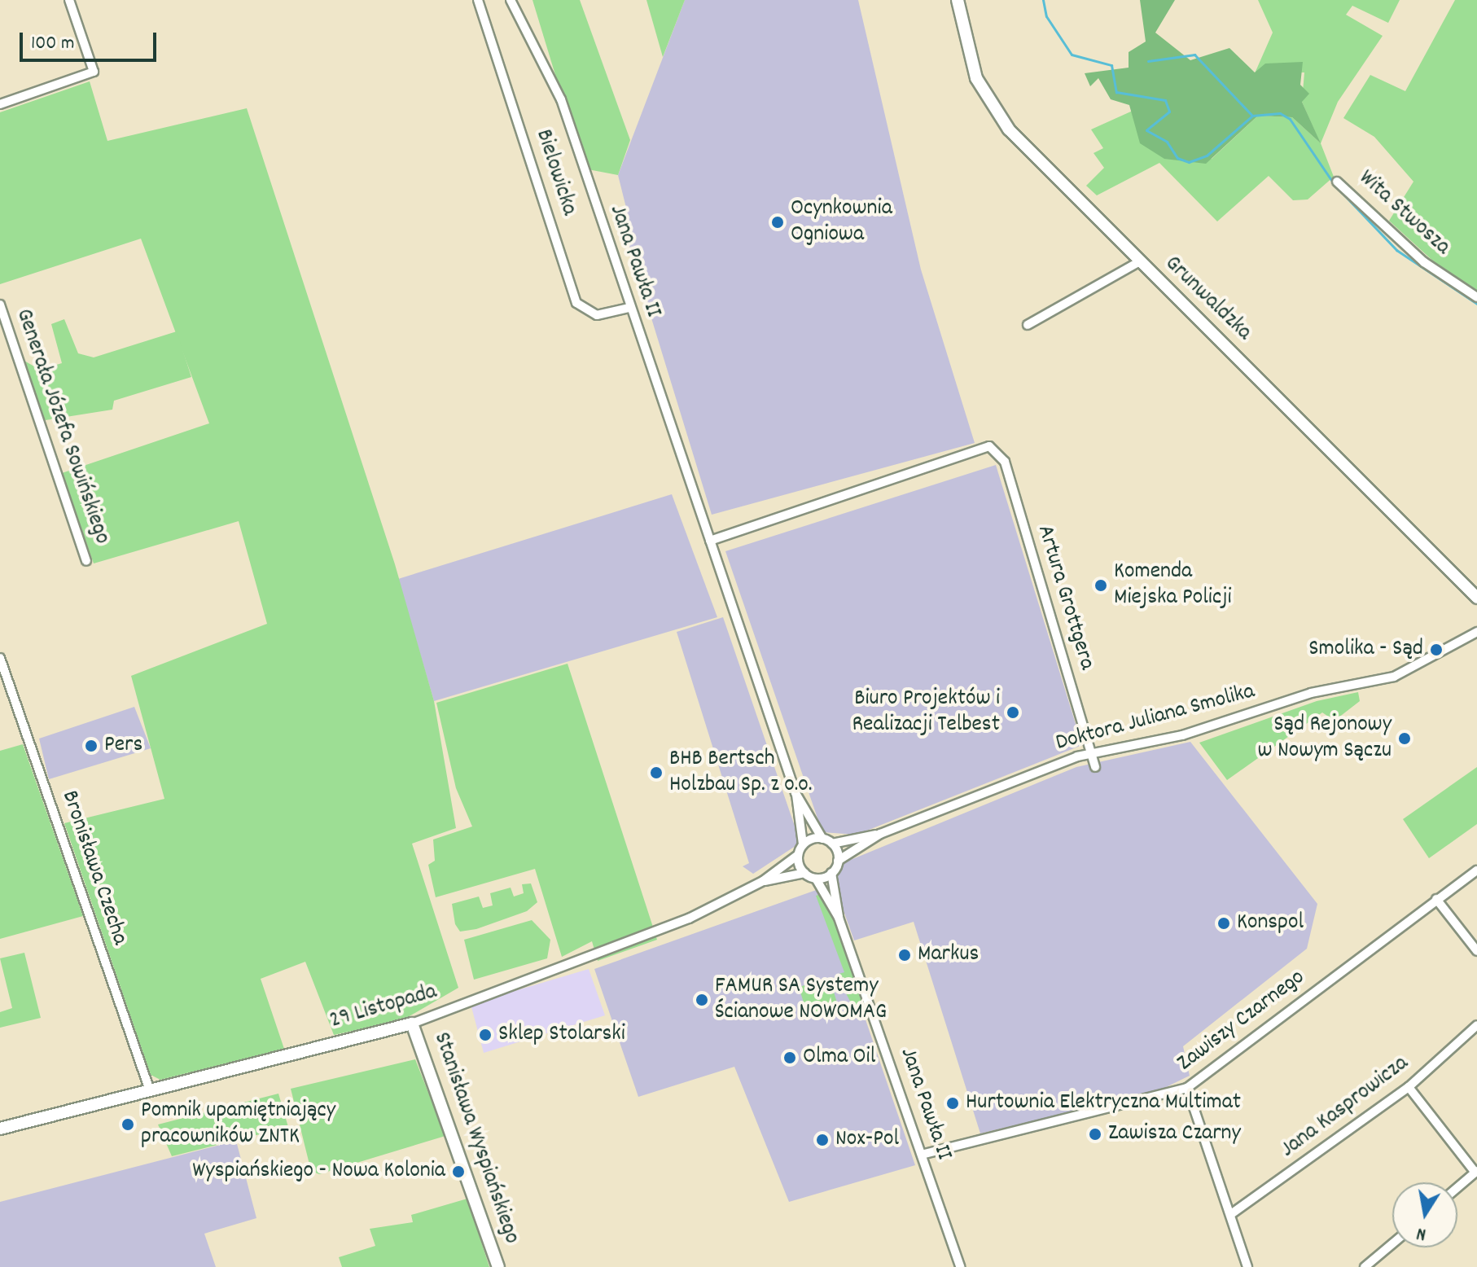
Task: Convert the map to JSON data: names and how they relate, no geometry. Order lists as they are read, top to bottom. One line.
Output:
{"streets":{"street":["Bielowicka","Wita Stwosza","Jana Pawła II","Grunwaldzka","Generała Józefa Sowińskiego","Artura Grottgera","Doktora Juliana Smolika","Bronisława Czecha","29 Listopada","Zawiszy Czarnego","Jana Kasprowicza","Stanisława Wyspiańskiego"]},"crossings":[["Bielowicka","Jana Pawła II"],["Jana Pawła II","Artura Grottgera"],["Jana Pawła II","Doktora Juliana Smolika"],["Jana Pawła II","29 Listopada"],["Jana Pawła II","Zawiszy Czarnego"],["Artura Grottgera","Doktora Juliana Smolika"],["Doktora Juliana Smolika","29 Listopada"],["Bronisława Czecha","29 Listopada"],["29 Listopada","Stanisława Wyspiańskiego"]],"places":["Ocynkownia Ogniowa","Komenda Miejska Policji","Smolika - Sąd","Biuro Projektów i Realizacji Telbest","Sąd Rejonowy w Nowym Sączu","Pers","BHB Bertsch Holzbau Sp. z o.o.","Konspol","Markus","FAMUR SA Systemy Ścianowe NOWOMAG","Sklep Stolarski","Olma Oil","Hurtownia Elektryczna Multimat","Pomnik upamiętniający pracowników ZNTK","Zawisza Czarny","Nox-Pol","Wyspiańskiego - Nowa Kolonia"],"scale_bar":"100 m","north":"bottom"}
